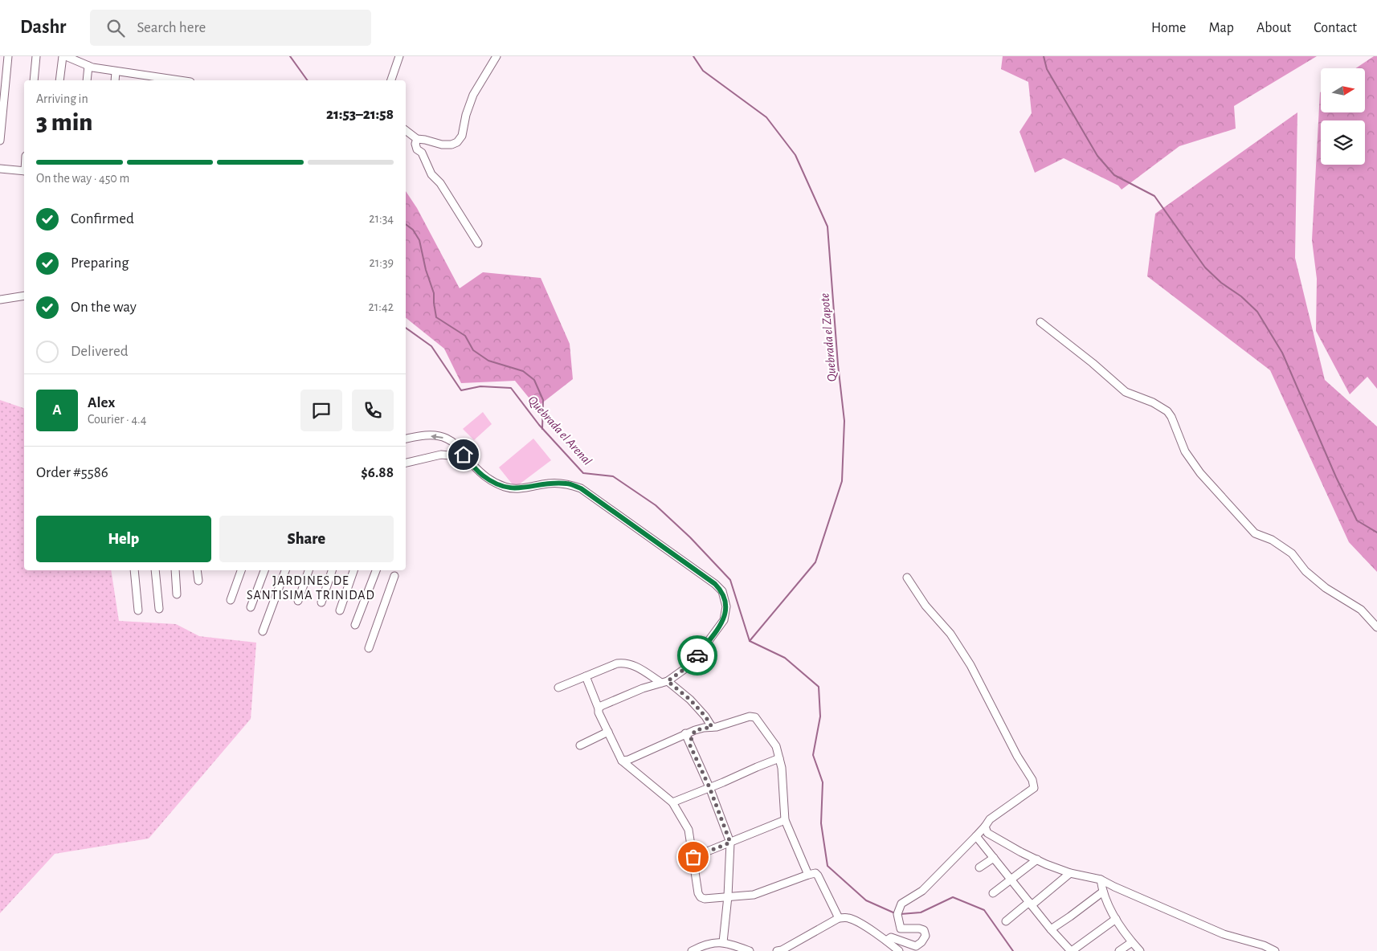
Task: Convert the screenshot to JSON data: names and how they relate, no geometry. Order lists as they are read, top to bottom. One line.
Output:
{"districts":["JARDINES DE SANTISIMA TRINIDAD"],"water":["Quebrada el Zapote","Quebrada el Arenal"],"north":"right","page":{"header":"Dashr","search":"Search here","nav":["Home","Map","About","Contact"],"heading":["3 min","Arriving in","21:53–21:58"],"panel":["Alex","Courier · 4.4","Order #5586","$6.88"],"bar":"On the way · 450 m","list":[["Confirmed","21:34"],["Preparing","21:39"],["On the way","21:42"],"Delivered"],"round":"A","buttons":["Help","Share"]}}
